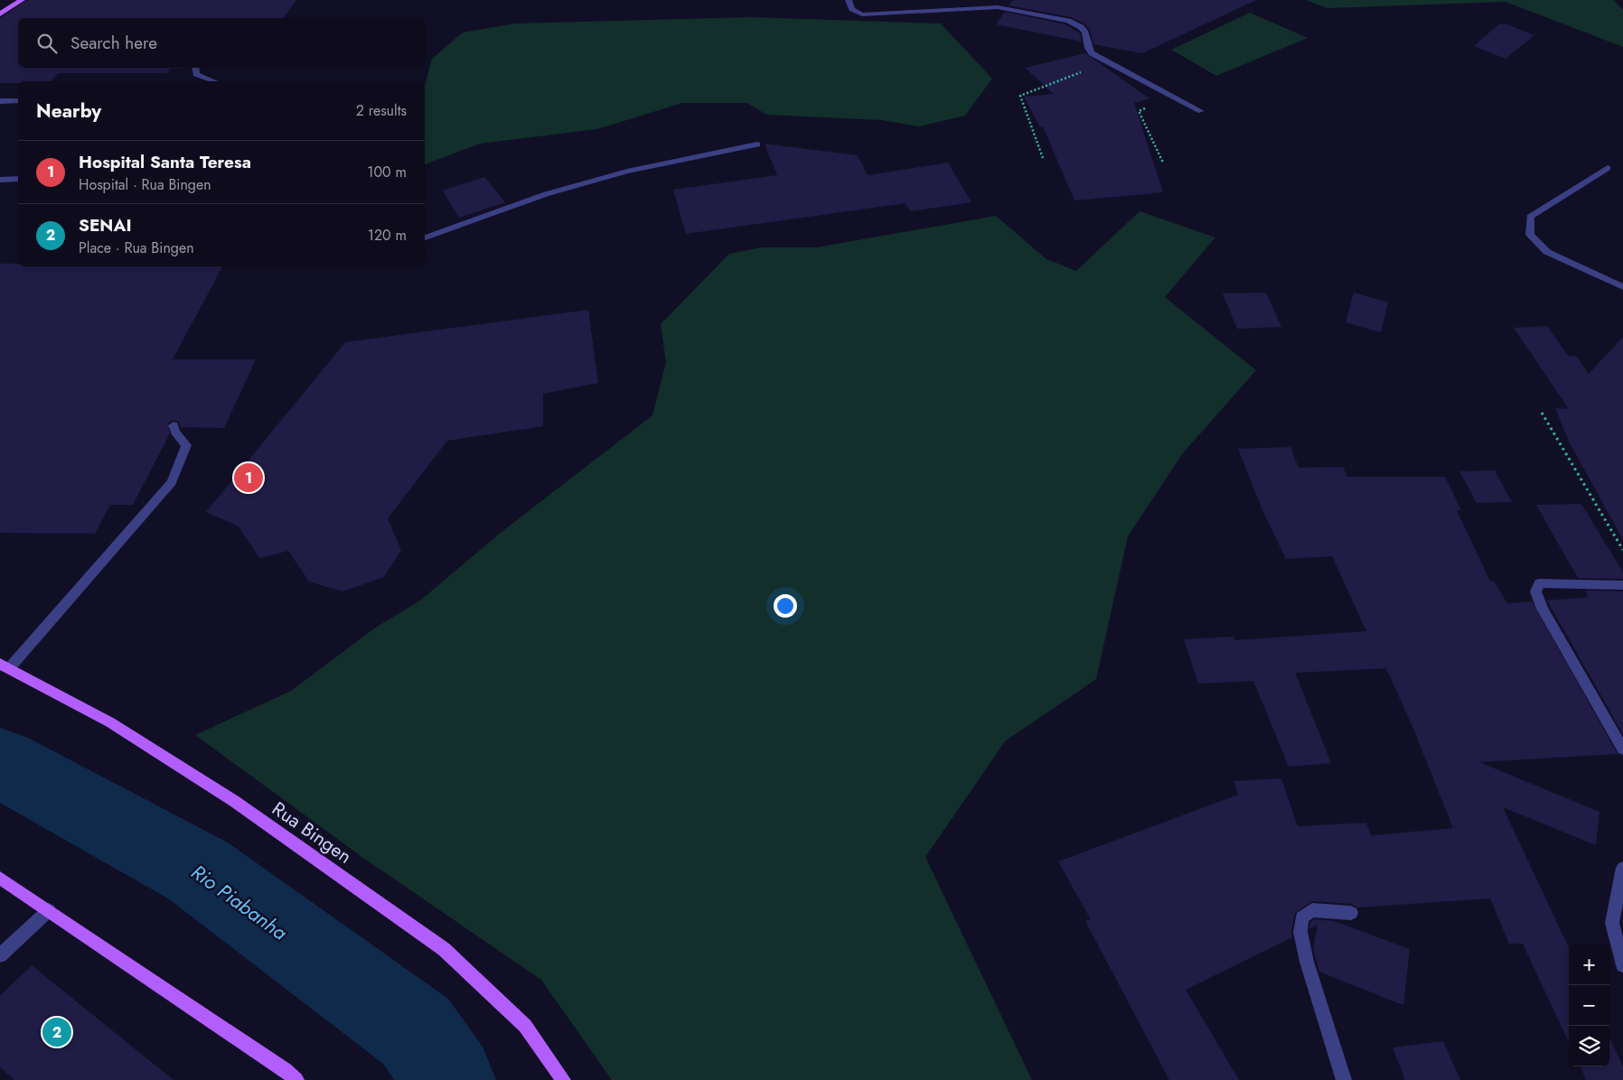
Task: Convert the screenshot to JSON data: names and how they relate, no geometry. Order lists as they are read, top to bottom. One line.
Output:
{"streets":{"main road":["Rua Bingen"]},"water":["Rio Piabanha"],"page":{"search":"Search here","heading":["Nearby","2 results"],"list":[{"mark":"1","name":"Hospital Santa Teresa","note":"Hospital · Rua Bingen","value":"100 m"},{"mark":"2","name":"SENAI","note":"Place · Rua Bingen","value":"120 m"}],"pins":["1","2"],"map_buttons":["+","−"]}}
